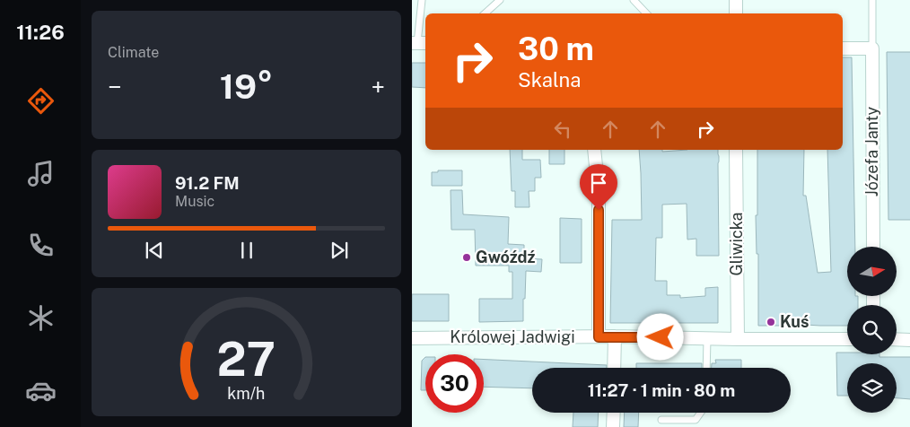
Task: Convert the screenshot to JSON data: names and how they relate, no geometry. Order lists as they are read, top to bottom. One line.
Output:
{"streets":{"street":["Józefa Janty","Gliwicka","Królowej Jadwigi"]},"crossings":[["Gliwicka","Królowej Jadwigi"]],"places":["Gwóźdź","Kuś"],"north":"right","page":{"tabs":"11:26","tile":"Climate","turn":["30 m","Skalna"],"heat":["−","19°","+"],"song":["91.2 FM","Music"],"limit":"30","trip":"11:27 · 1 min · 80 m","gauge":["27","km/h"]}}
